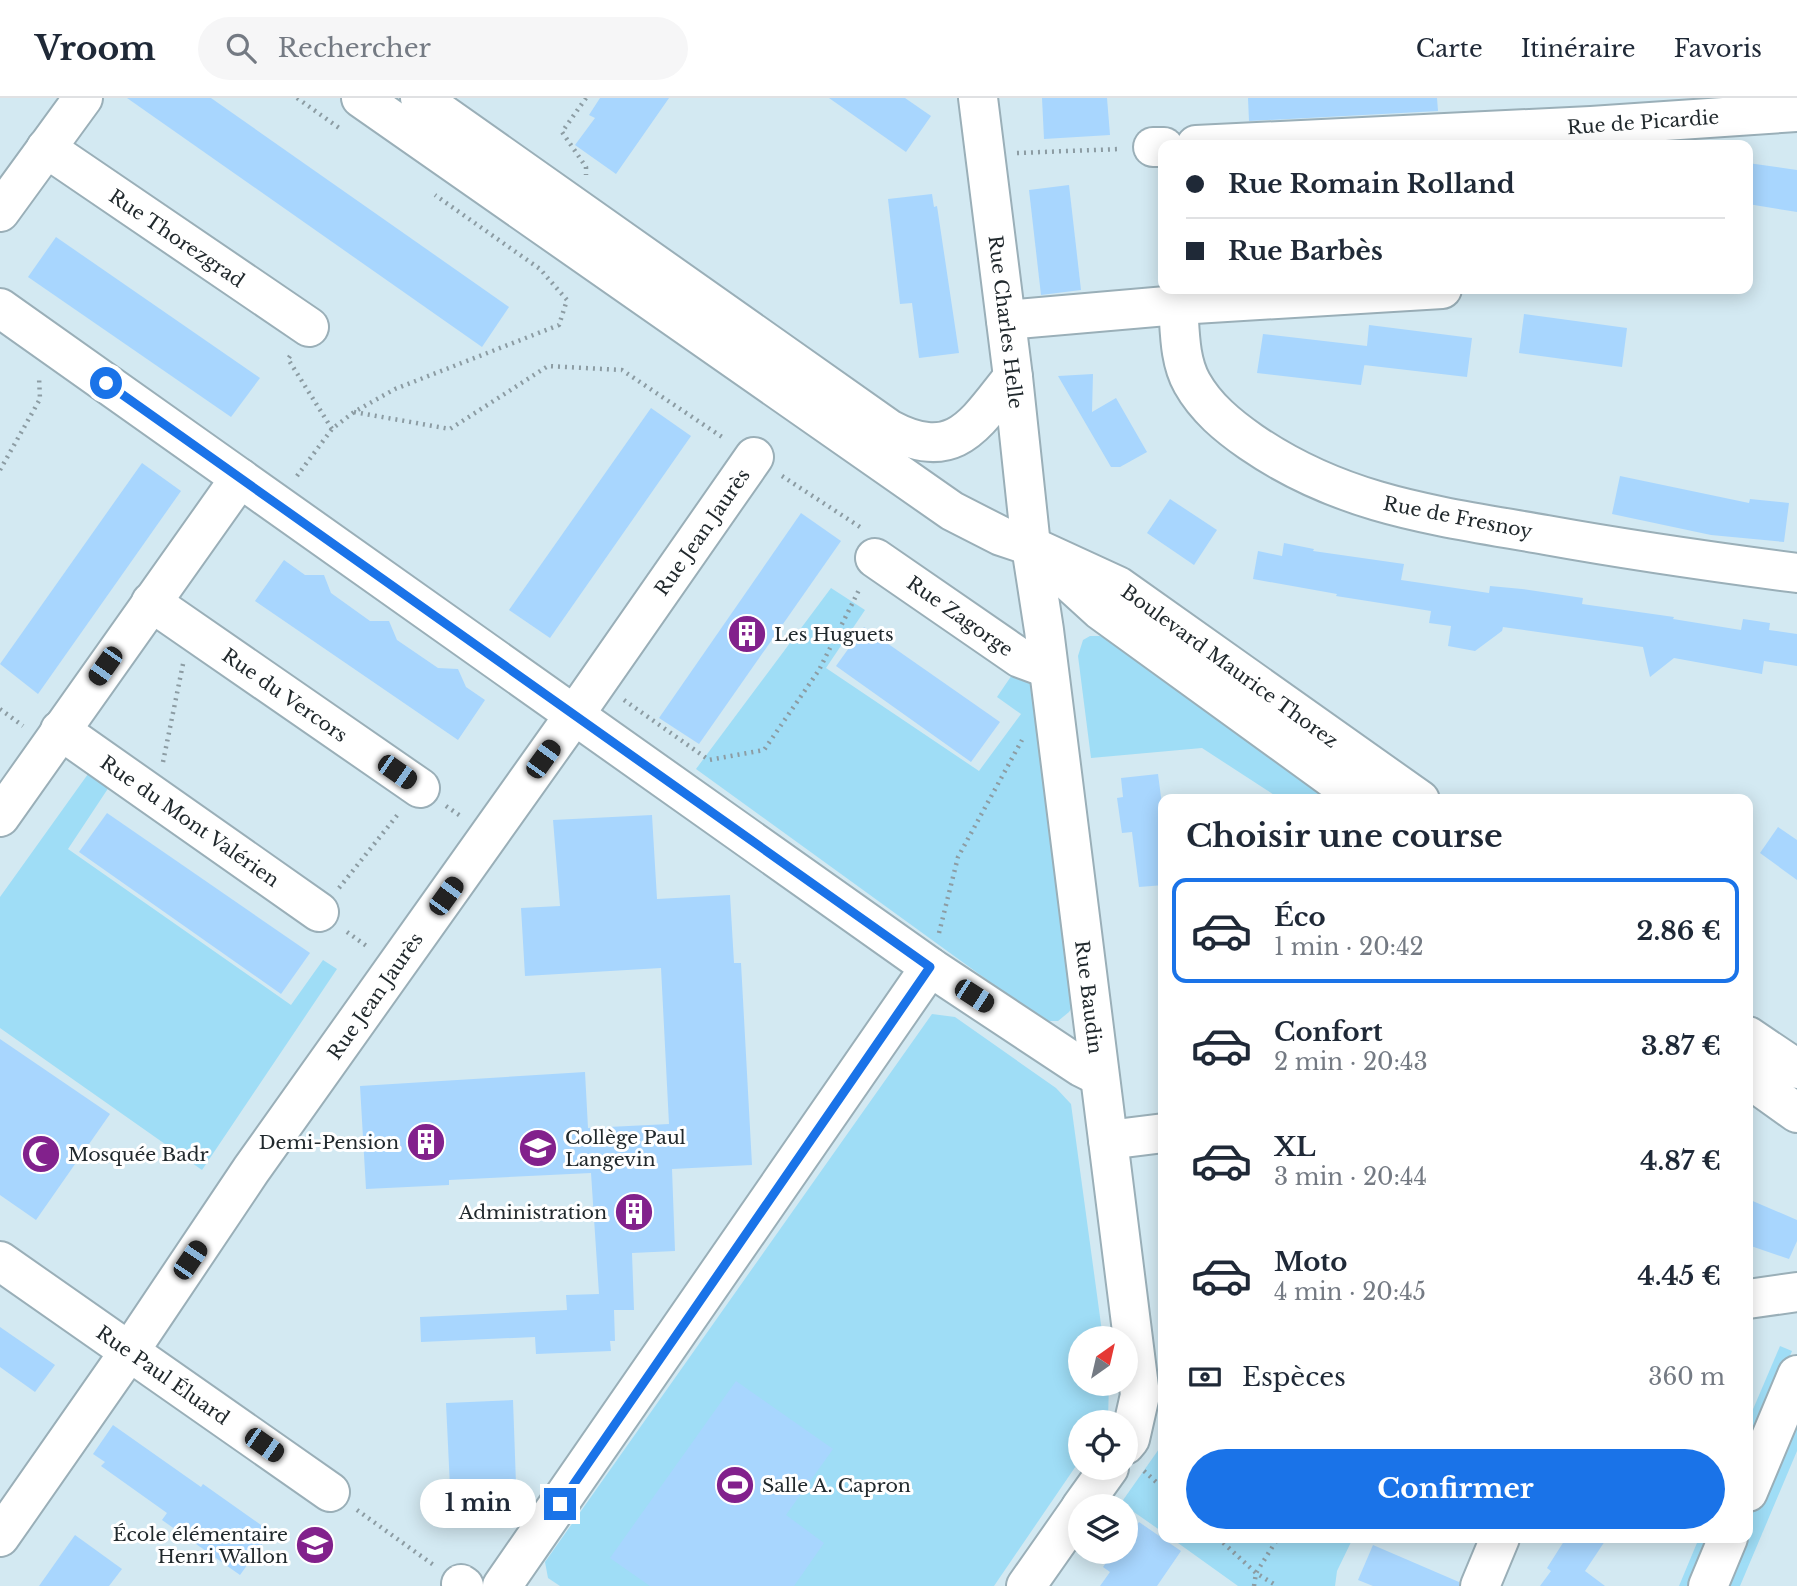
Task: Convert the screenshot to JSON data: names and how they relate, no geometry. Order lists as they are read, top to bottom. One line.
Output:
{"streets":{"street":["Rue de Picardie","Rue Thorezgrad","Rue Charles Helle","Rue de Fresnoy","Rue Jean Jaurès","Rue Zagorge","Boulevard Maurice Thorez","Rue du Vercors","Rue du Mont Valérien","Rue Baudin","Rue Paul Éluard"]},"crossings":[["Rue Charles Helle","Boulevard Maurice Thorez"],["Rue Charles Helle","Rue Baudin"],["Rue Jean Jaurès","Rue Paul Éluard"],["Rue Zagorge","Rue Baudin"],["Boulevard Maurice Thorez","Rue Baudin"]],"places":{"building":["Les Huguets","Demi-Pension","Administration"],"school or university":["Collège Paul Langevin","École élémentaire Henri Wallon"],"mosque":["Mosquée Badr"],"sports":["Salle A. Capron"]},"north":"top right","page":{"header":"Vroom","search":"Rechercher","nav":["Carte","Itinéraire","Favoris"],"banner":["Rue Romain Rolland","Rue Barbès"],"heading":"Choisir une course","list":[{"name":"Éco","note":"1 min · 20:42","value":"2.86 €"},{"name":"Confort","note":"2 min · 20:43","value":"3.87 €"},{"name":"XL","note":"3 min · 20:44","value":"4.87 €"},{"name":"Moto","note":"4 min · 20:45","value":"4.45 €"}],"pay":["Espèces","360 m"],"buttons":"Confirmer","bubble":"1 min"}}
